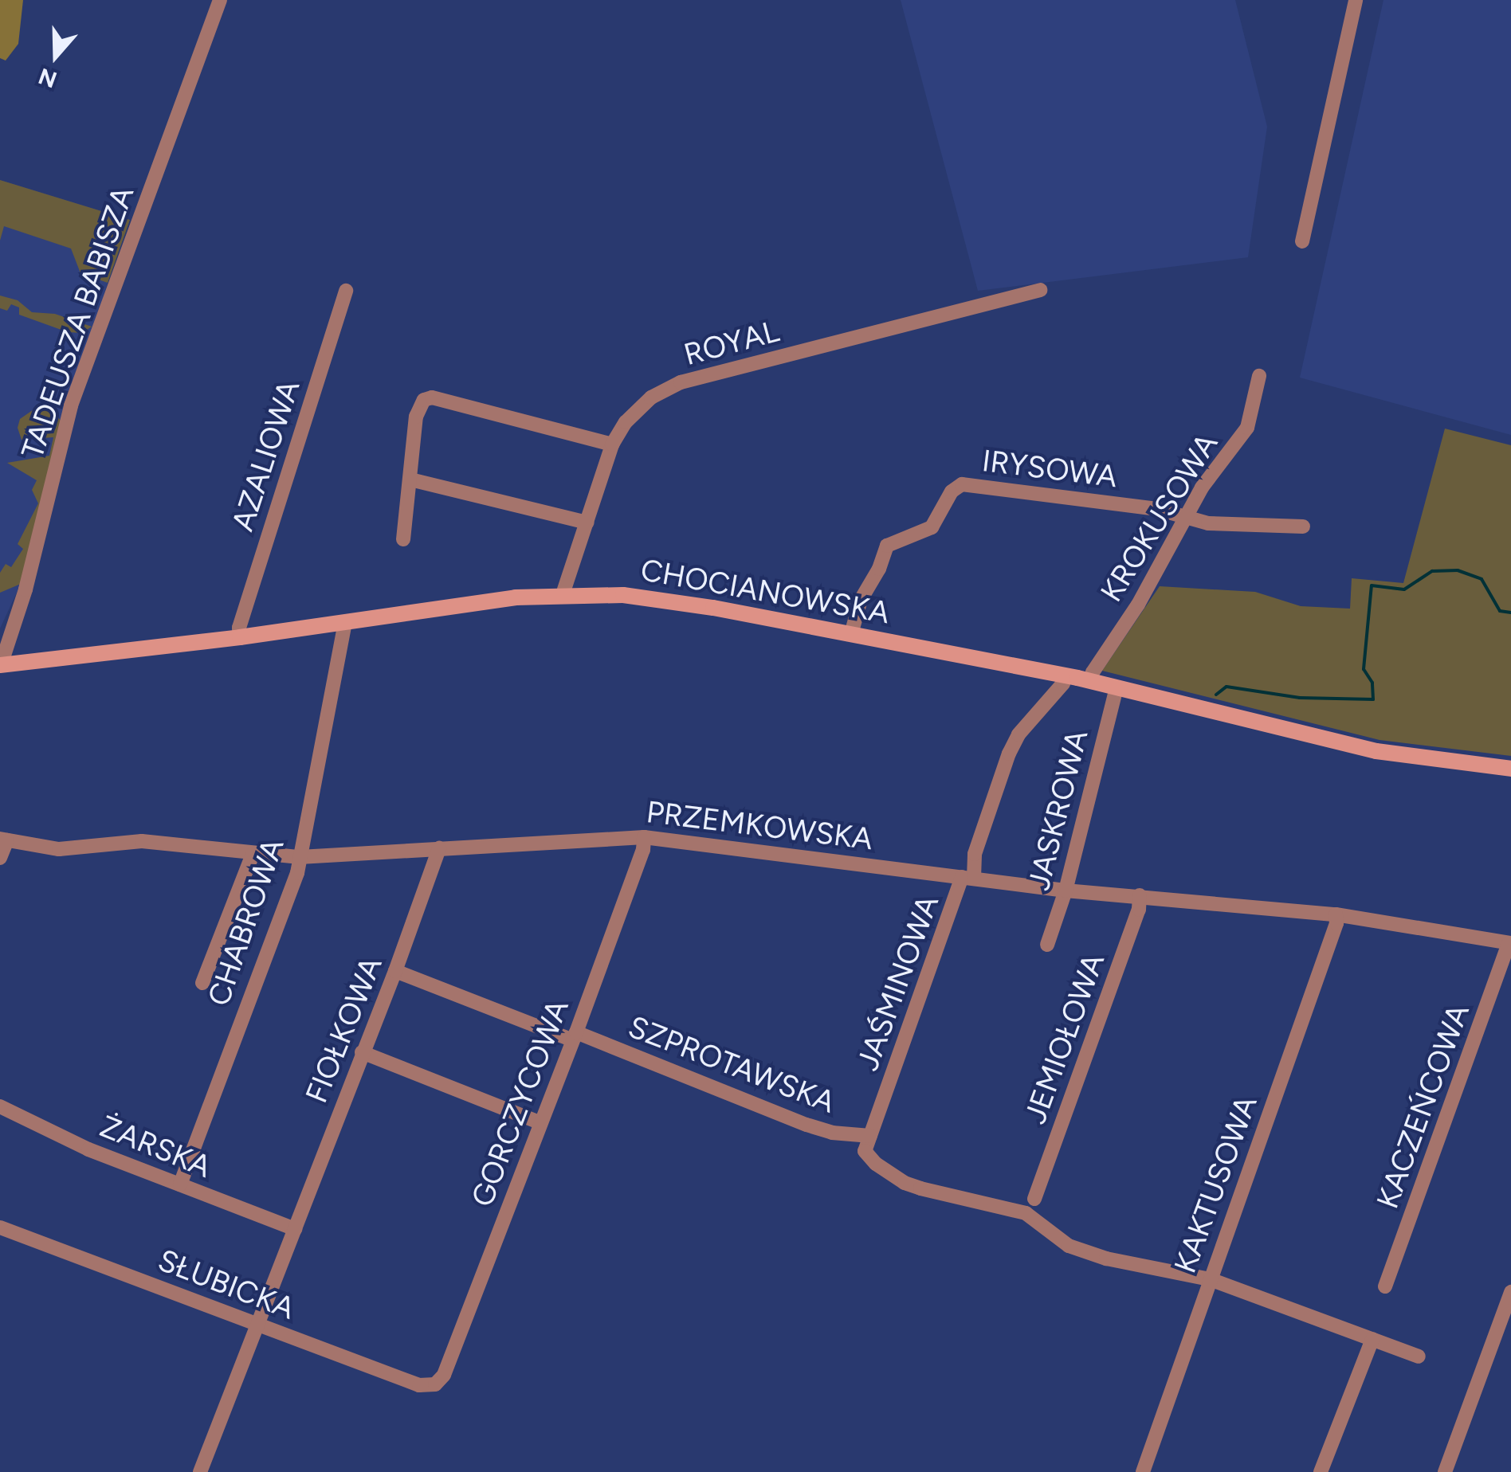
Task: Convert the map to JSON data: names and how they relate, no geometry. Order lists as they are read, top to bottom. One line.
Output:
{"streets":{"street":["TADEUSZA BABISZA","ROYAL","AZALIOWA","IRYSOWA","KROKUSOWA","CHOCIANOWSKA","JASKROWA","PRZEMKOWSKA","CHABROWA","JAŚMINOWA","FIOŁKOWA","JEMIOŁOWA","SZPROTAWSKA","GORCZYCOWA","KACZEŃCOWA","ŻARSKA","KAKTUSOWA","SŁUBICKA"]},"crossings":[["TADEUSZA BABISZA","CHOCIANOWSKA"],["ROYAL","CHOCIANOWSKA"],["AZALIOWA","CHOCIANOWSKA"],["IRYSOWA","KROKUSOWA"],["IRYSOWA","CHOCIANOWSKA"],["KROKUSOWA","CHOCIANOWSKA"],["CHOCIANOWSKA","JASKROWA"],["CHOCIANOWSKA","CHABROWA"],["CHOCIANOWSKA","JAŚMINOWA"],["JASKROWA","PRZEMKOWSKA"],["PRZEMKOWSKA","CHABROWA"],["PRZEMKOWSKA","JAŚMINOWA"],["PRZEMKOWSKA","FIOŁKOWA"],["PRZEMKOWSKA","JEMIOŁOWA"],["PRZEMKOWSKA","GORCZYCOWA"],["PRZEMKOWSKA","KACZEŃCOWA"],["PRZEMKOWSKA","KAKTUSOWA"],["CHABROWA","ŻARSKA"],["JAŚMINOWA","SZPROTAWSKA"],["JAŚMINOWA","KAKTUSOWA"],["FIOŁKOWA","SZPROTAWSKA"],["FIOŁKOWA","ŻARSKA"],["FIOŁKOWA","SŁUBICKA"],["SZPROTAWSKA","GORCZYCOWA"],["GORCZYCOWA","SŁUBICKA"]],"north":"bottom"}
